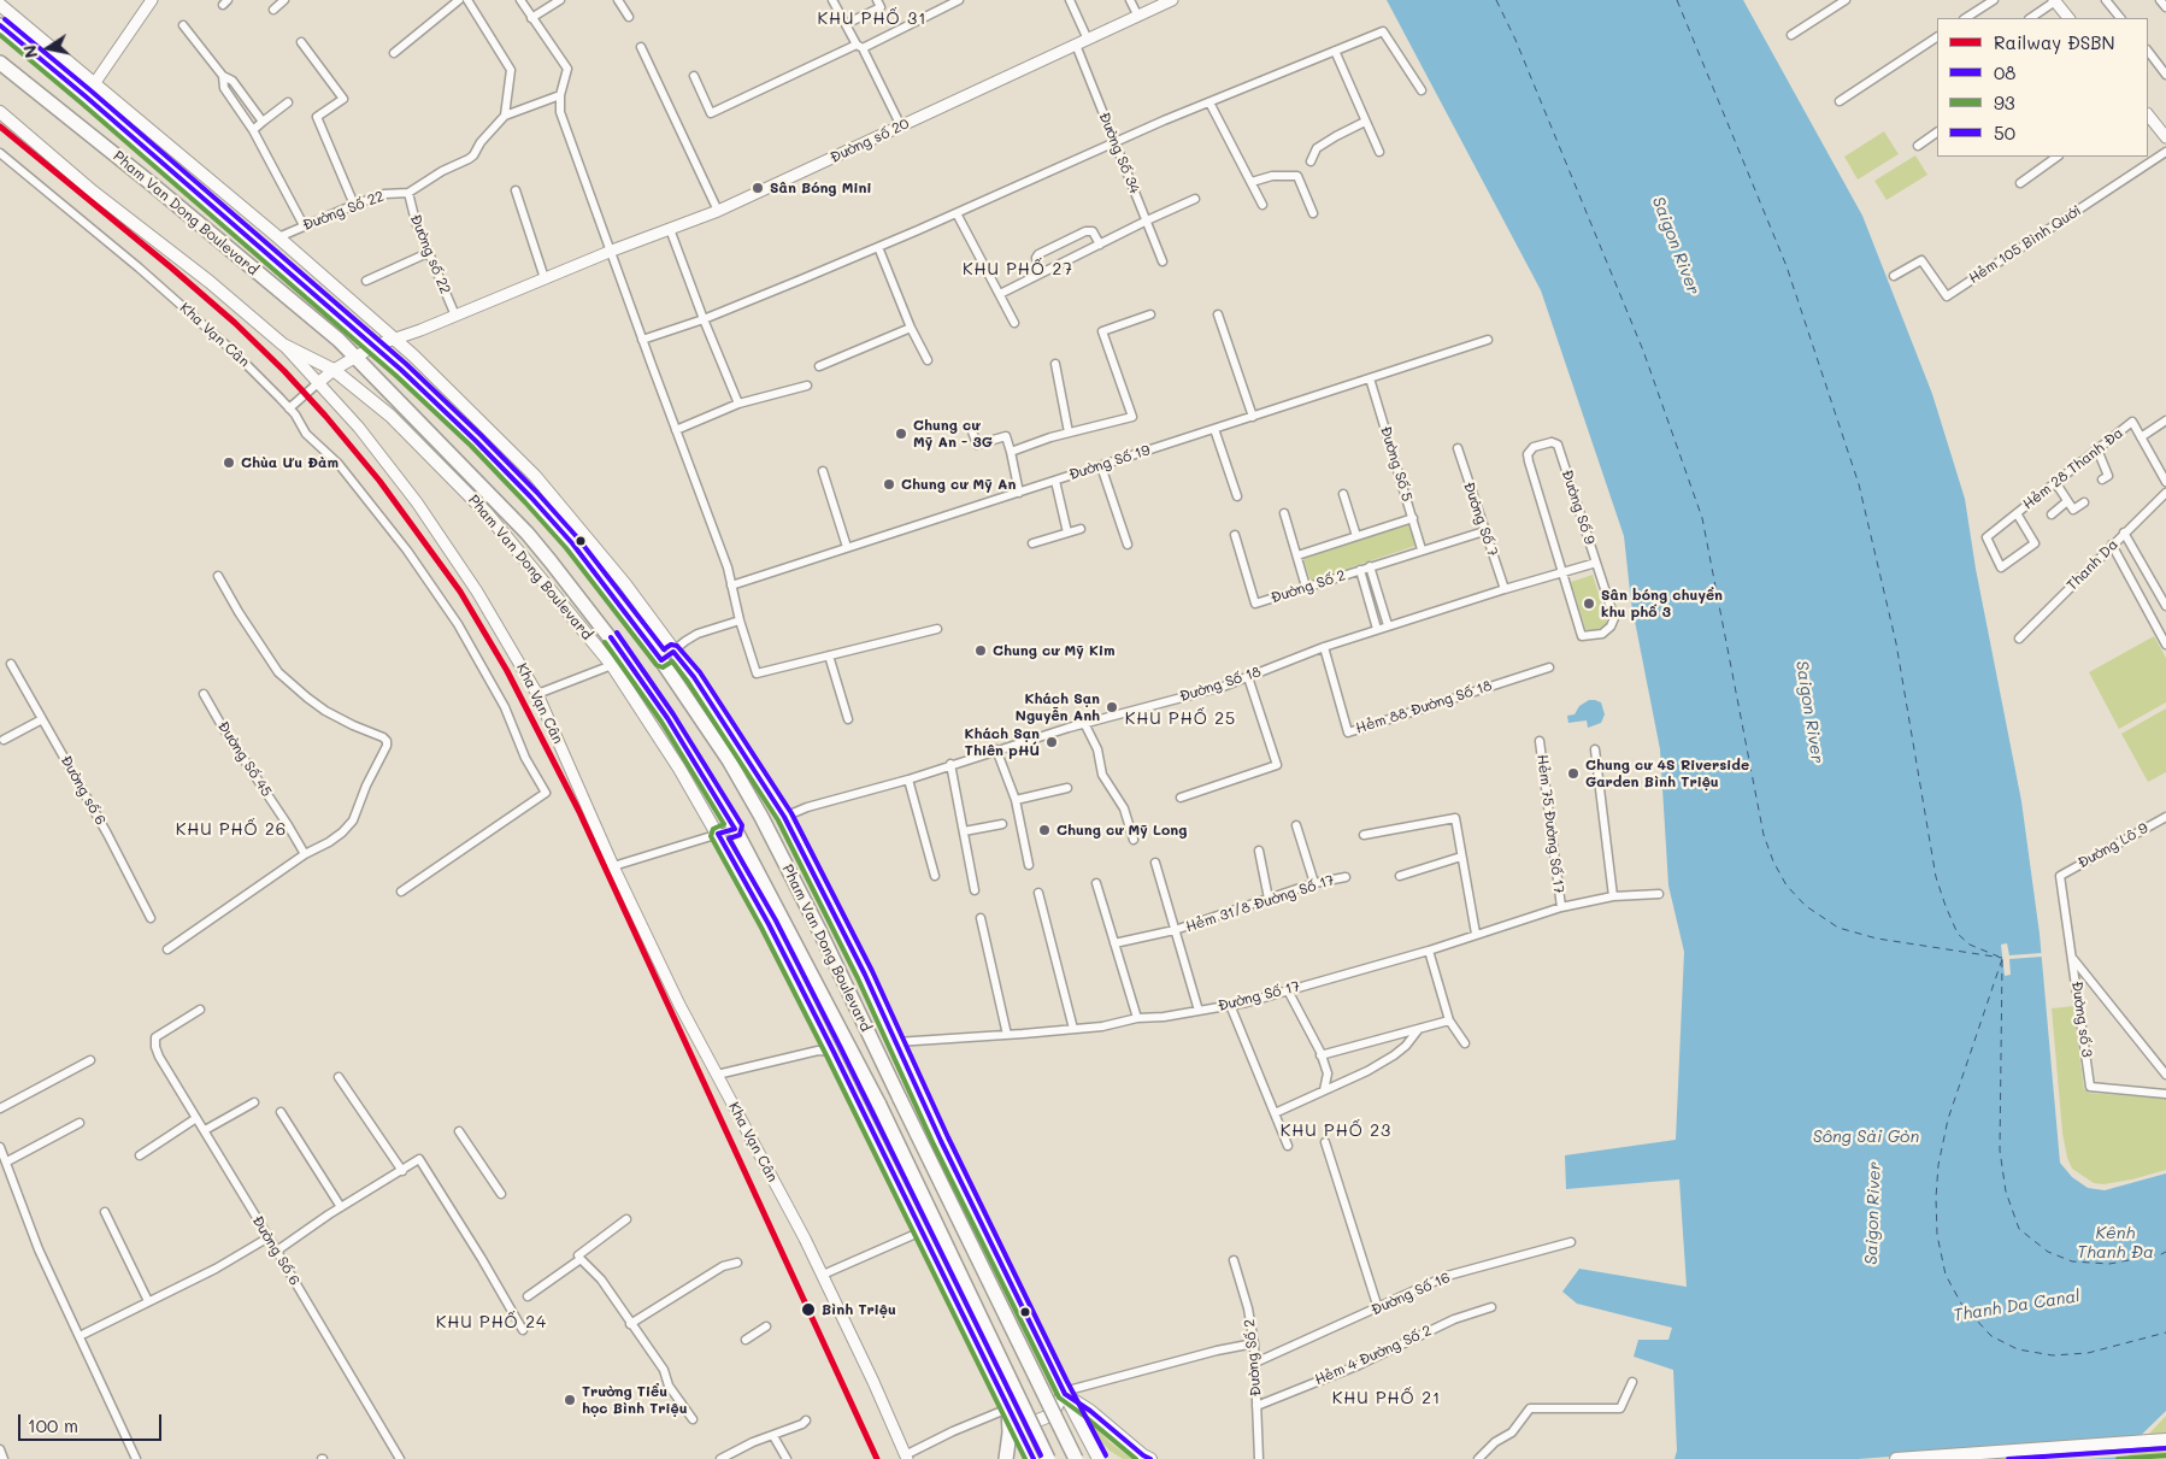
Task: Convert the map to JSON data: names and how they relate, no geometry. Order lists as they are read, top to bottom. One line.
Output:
{"streets":{"highway":["Pham Van Dong Boulevard"],"street":["Đường số 20","Đường Số 34","Đường Số 22","Hẻm 105 Bình Quới","Đường số 22","Kha Vạn Cân","Đường Số 19","Đường Số 5","Hẻm 28 Thanh Đa","Đường Số 9","Đường Số 7","Thanh Da","Đường Số 2","Đường Số 18","Hẻm 88 Đường Số 18","Đường Số 45","Đường số 6","Hẻm 75 Đường Số 17","Đường Lô 9","Hẻm 31/8 Đường Số 17","Đường Số 17","Đường số 3","Đường Số 6","Đường Số 16","Hẻm 4 Đường Số 2"]},"crossings":[["Đường số 20","Đường Số 34"],["Đường số 20","Pham Van Dong Boulevard"],["Đường số 20","Đường số 22"],["Đường số 20","Kha Vạn Cân"],["Đường Số 22","Pham Van Dong Boulevard"],["Đường Số 22","Đường số 22"],["Pham Van Dong Boulevard","Kha Vạn Cân"],["Pham Van Dong Boulevard","Đường Số 18"],["Pham Van Dong Boulevard","Đường Số 17"],["Đường Số 19","Đường Số 5"],["Đường Số 5","Đường Số 2"],["Đường Số 9","Đường Số 18"],["Đường Số 7","Đường Số 2"],["Đường Số 7","Đường Số 18"],["Đường Số 2","Đường Số 18"],["Đường Số 2","Đường Số 16"],["Đường Số 2","Hẻm 4 Đường Số 2"],["Đường Số 18","Hẻm 88 Đường Số 18"],["Hẻm 75 Đường Số 17","Đường Số 17"],["Đường Lô 9","Đường số 3"]],"districts":["KHU PHỐ 31","KHU PHỐ 27","KHU PHỐ 25","KHU PHỐ 26","KHU PHỐ 23","KHU PHỐ 24","KHU PHỐ 21"],"water":["Saigon River","Sông Sài Gòn","Kênh Thanh Đa","Thanh Da Canal"],"places":["Sân Bóng Mini","Chung cư Mỹ An - 3G","Chùa Ưu Đàm","Chung cư Mỹ An","Sân bóng chuyền khu phố 3","Chung cư Mỹ Kim","Khách Sạn Nguyễn Anh","Khách Sạn Thiên pHÚ","Chung cư 4S Riverside Garden Bình Triệu","Chung cư Mỹ Long","Bình Triệu","Trường Tiểu học Bình Triệu"],"lines":["transit line 50","transit line 08","transit line 93","rail line ĐSBN"],"legend":["Railway ĐSBN","08","93","50"],"scale_bar":"100 m","north":"left"}
